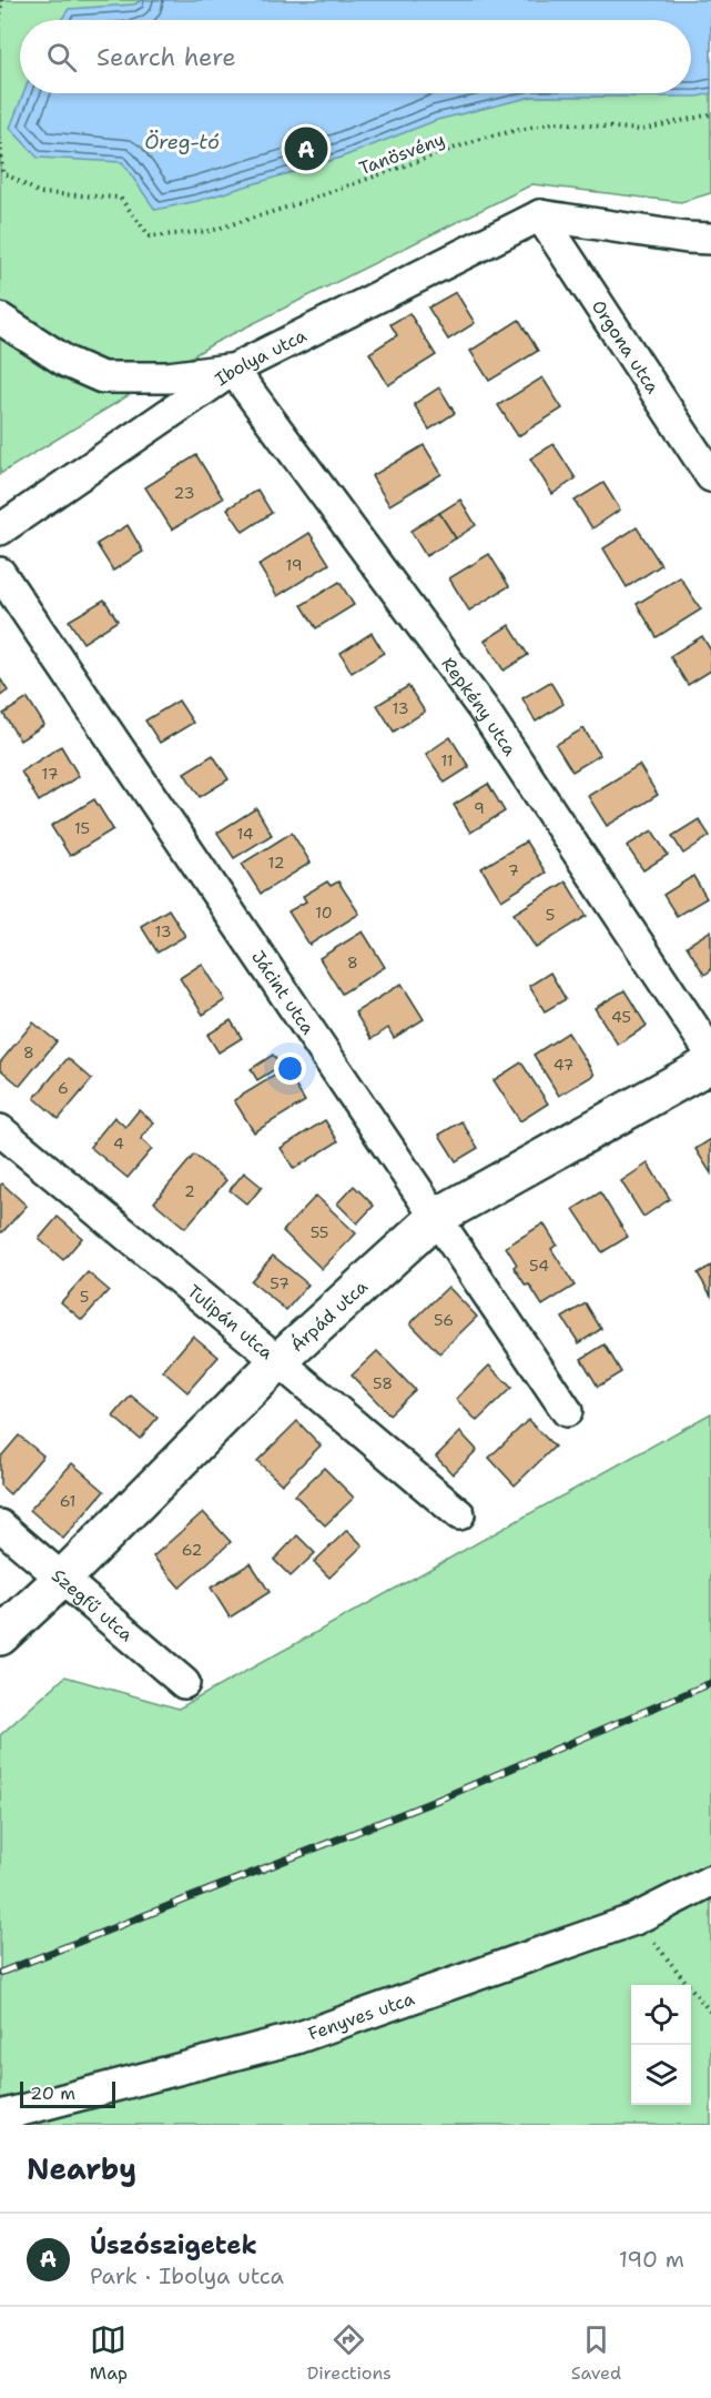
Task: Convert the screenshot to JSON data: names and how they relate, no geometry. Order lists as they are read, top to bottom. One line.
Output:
{"streets":{"street":["Orgona utca","Ibolya utca","Repkény utca","Jácint utca","Árpád utca","Tulipán utca","Szegfű utca","Fenyves utca"],"path":["Tanösvény"]},"crossings":[["Orgona utca","Ibolya utca"],["Ibolya utca","Repkény utca"],["Jácint utca","Árpád utca"],["Árpád utca","Tulipán utca"],["Árpád utca","Szegfű utca"]],"water":["Öreg-tó"],"house_numbers":["23","19","13","11","17","9","15","14","12","7","10","5","13","8","45","8","47","6","4","2","55","54","57","5","56","58","61","62"],"scale_bar":"20 m","page":{"search":"Search here","pins":"A","scale":"20 m","heading":"Nearby","list":[{"mark":"A","name":"Úszószigetek","note":"Park · Ibolya utca","value":"190 m"}],"nav":["Map","Directions","Saved"]}}
